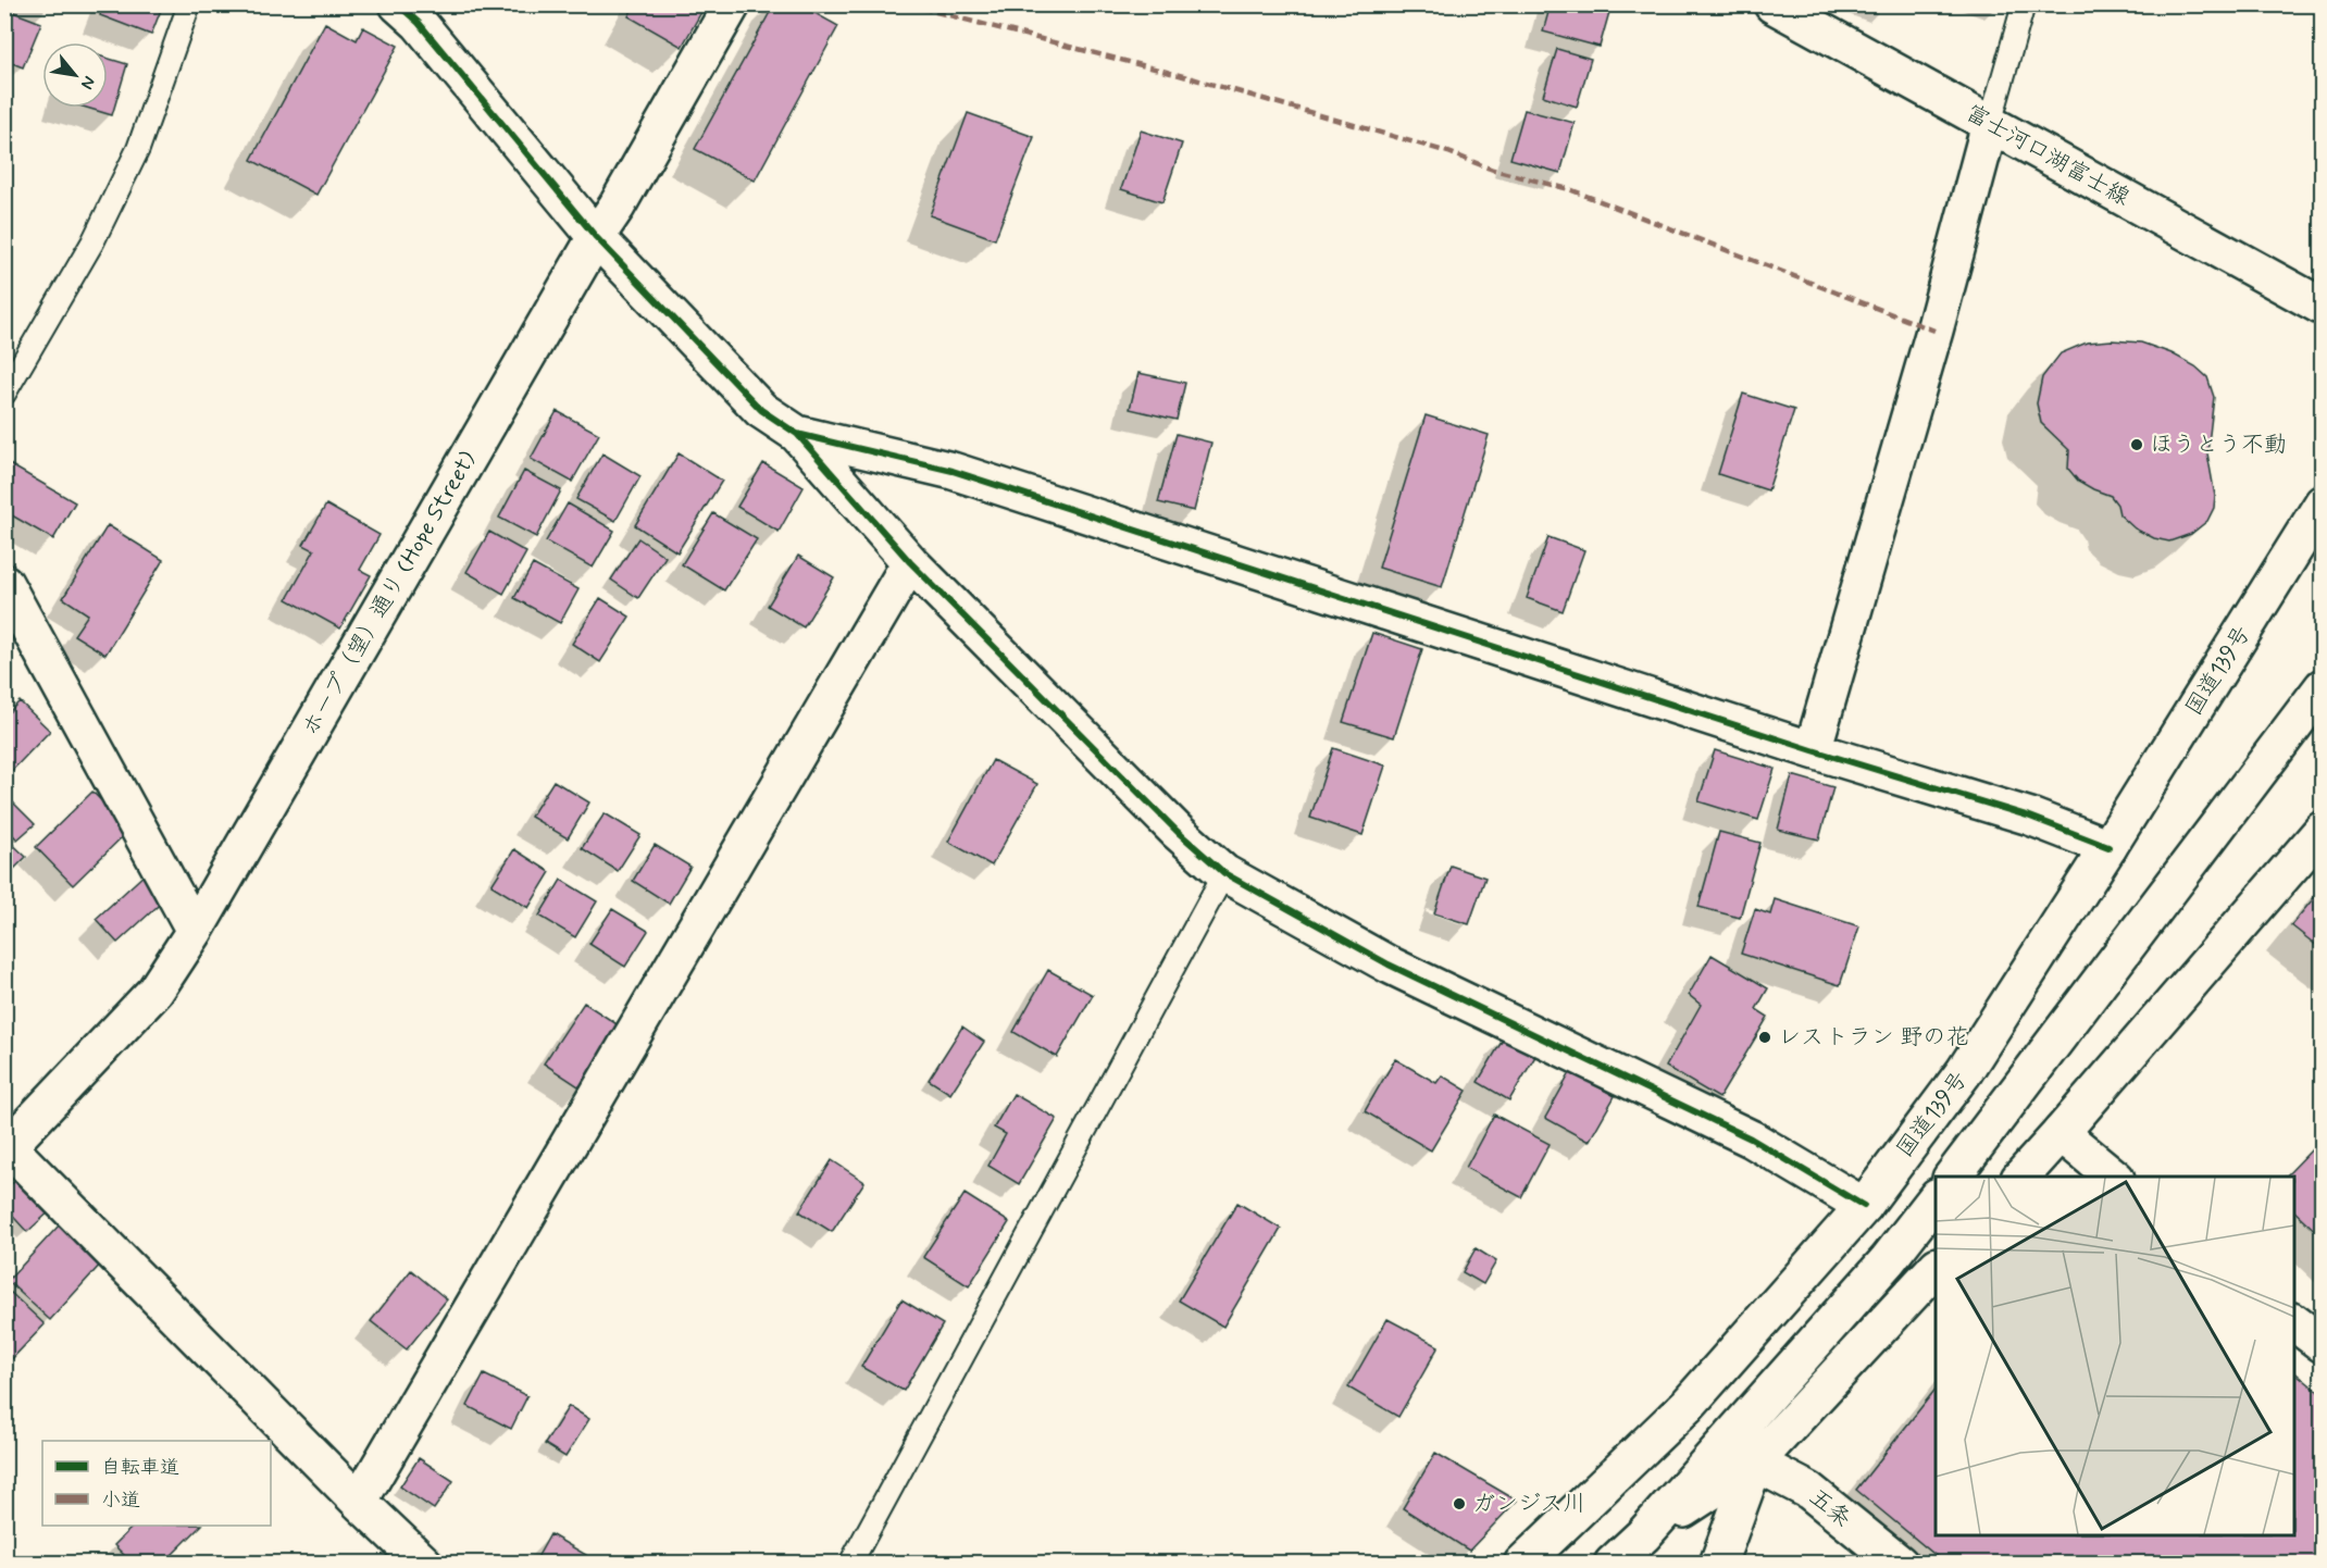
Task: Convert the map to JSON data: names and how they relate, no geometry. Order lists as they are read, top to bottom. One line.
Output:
{"streets":{"main road":["富士河口湖富士線","ホープ（望）通り (Hope Street)","国道139号","五条"]},"places":["ほうとう不動","レストラン 野の花","ガンジス川"],"legend":["自転車道","小道"],"north":"bottom right"}
